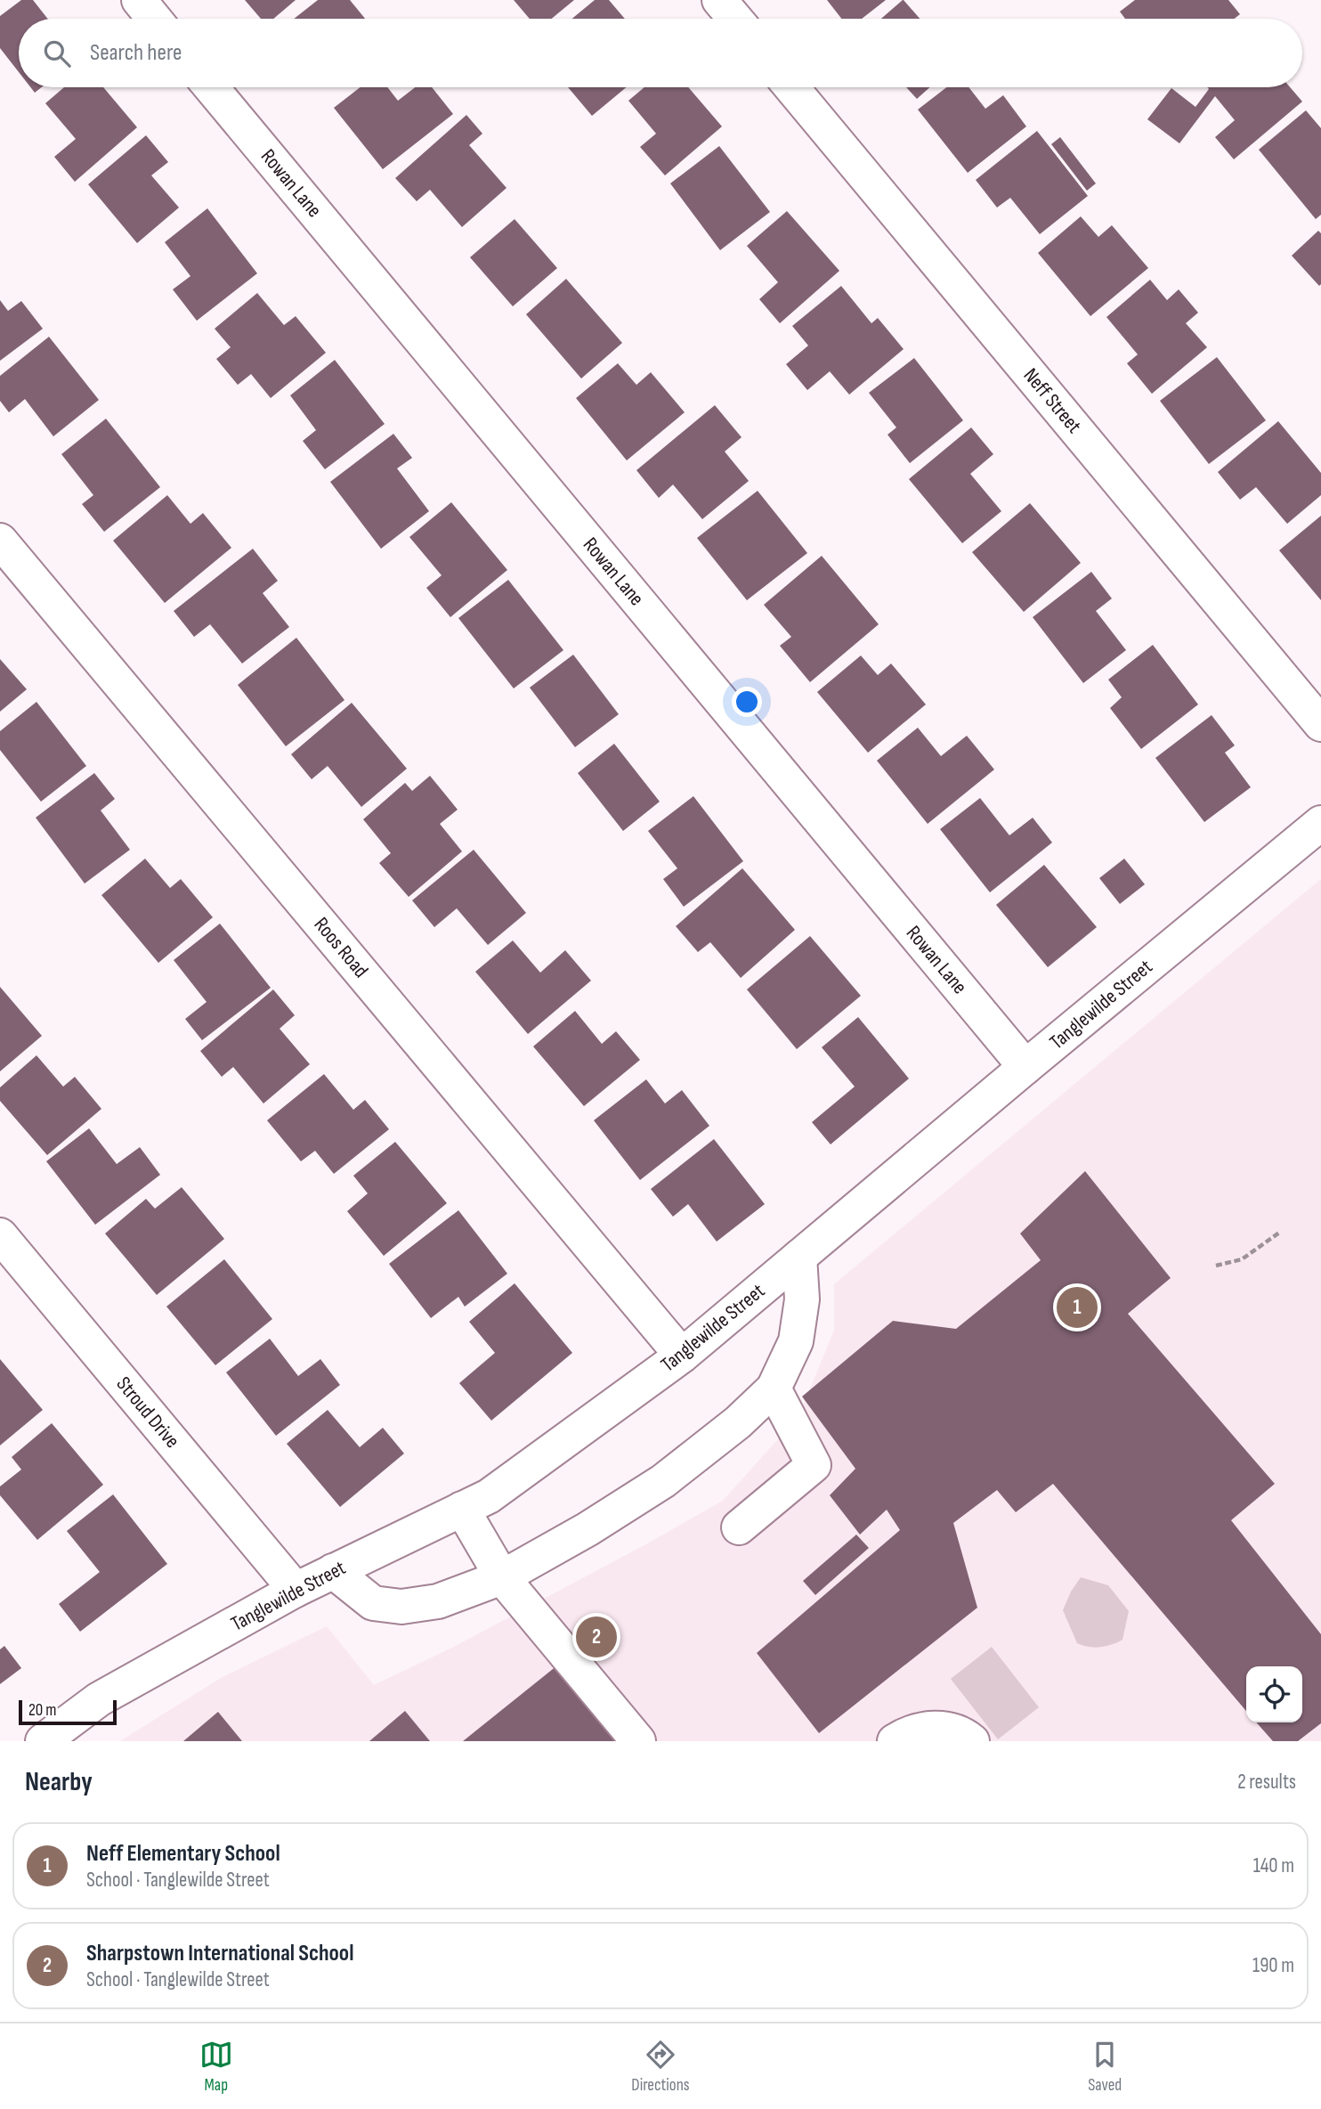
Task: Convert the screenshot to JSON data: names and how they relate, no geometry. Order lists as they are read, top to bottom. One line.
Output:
{"streets":{"street":["Rowan Lane","Neff Street","Roos Road","Tanglewilde Street","Stroud Drive"]},"crossings":[["Rowan Lane","Tanglewilde Street"],["Roos Road","Tanglewilde Street"],["Tanglewilde Street","Stroud Drive"]],"scale_bar":"20 m","page":{"search":"Search here","pins":["1","2"],"scale":"20 m","heading":["Nearby","2 results"],"list":[{"mark":"1","name":"Neff Elementary School","note":"School · Tanglewilde Street","value":"140 m"},{"mark":"2","name":"Sharpstown International School","note":"School · Tanglewilde Street","value":"190 m"}],"nav":["Map","Directions","Saved"]}}
